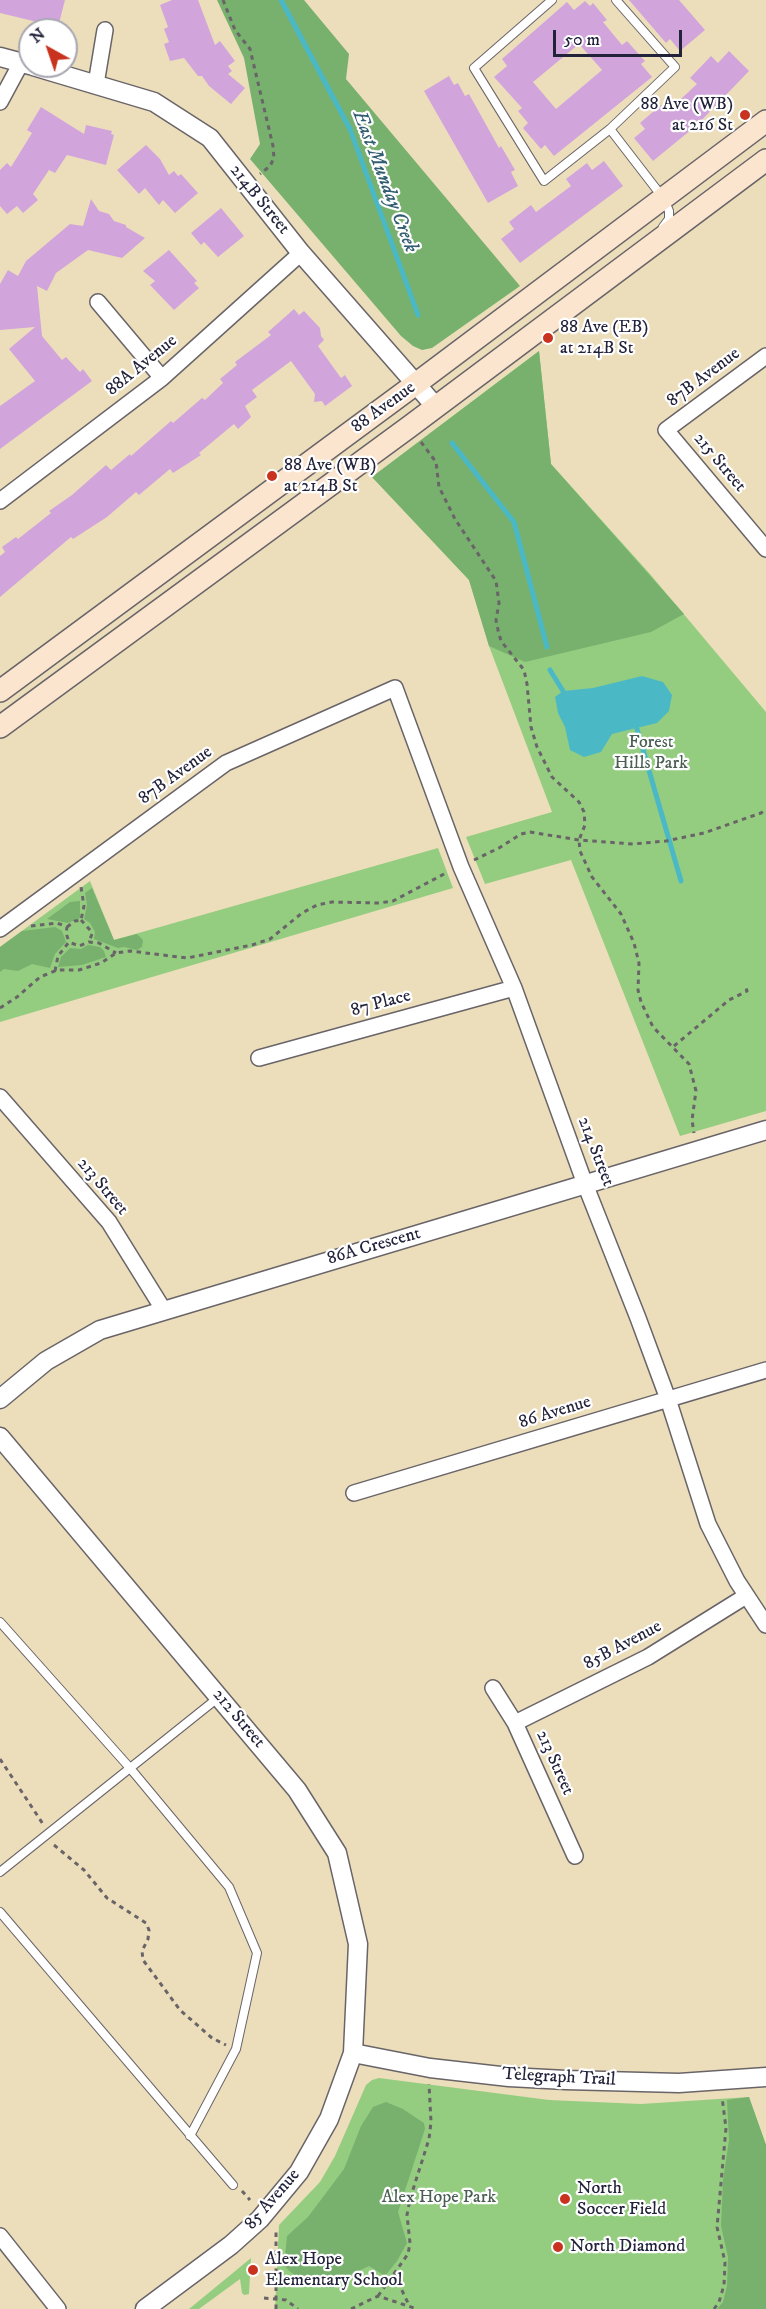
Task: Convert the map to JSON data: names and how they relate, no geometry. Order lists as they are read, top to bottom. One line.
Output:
{"streets":{"main road":["88 Avenue"],"street":["214B Street","88A Avenue","87B Avenue","215 Street","87 Place","214 Street","213 Street","86A Crescent","86 Avenue","85B Avenue","212 Street","Telegraph Trail","85 Avenue"]},"crossings":[["214B Street","88A Avenue"],["214B Street","88 Avenue"],["87B Avenue","215 Street"],["87B Avenue","214 Street"],["87 Place","214 Street"],["214 Street","86A Crescent"],["214 Street","86 Avenue"],["214 Street","85B Avenue"],["213 Street","86A Crescent"],["213 Street","85B Avenue"],["212 Street","Telegraph Trail"],["212 Street","85 Avenue"],["Telegraph Trail","85 Avenue"]],"water":["East Munday Creek"],"parks":["Forest Hills Park","Alex Hope Park"],"places":["88 Ave (WB) at 216 St","88 Ave (EB) at 214B St","88 Ave (WB) at 214B St","North Soccer Field","North Diamond","Alex Hope Elementary School"],"scale_bar":"50 m","north":"top left"}
